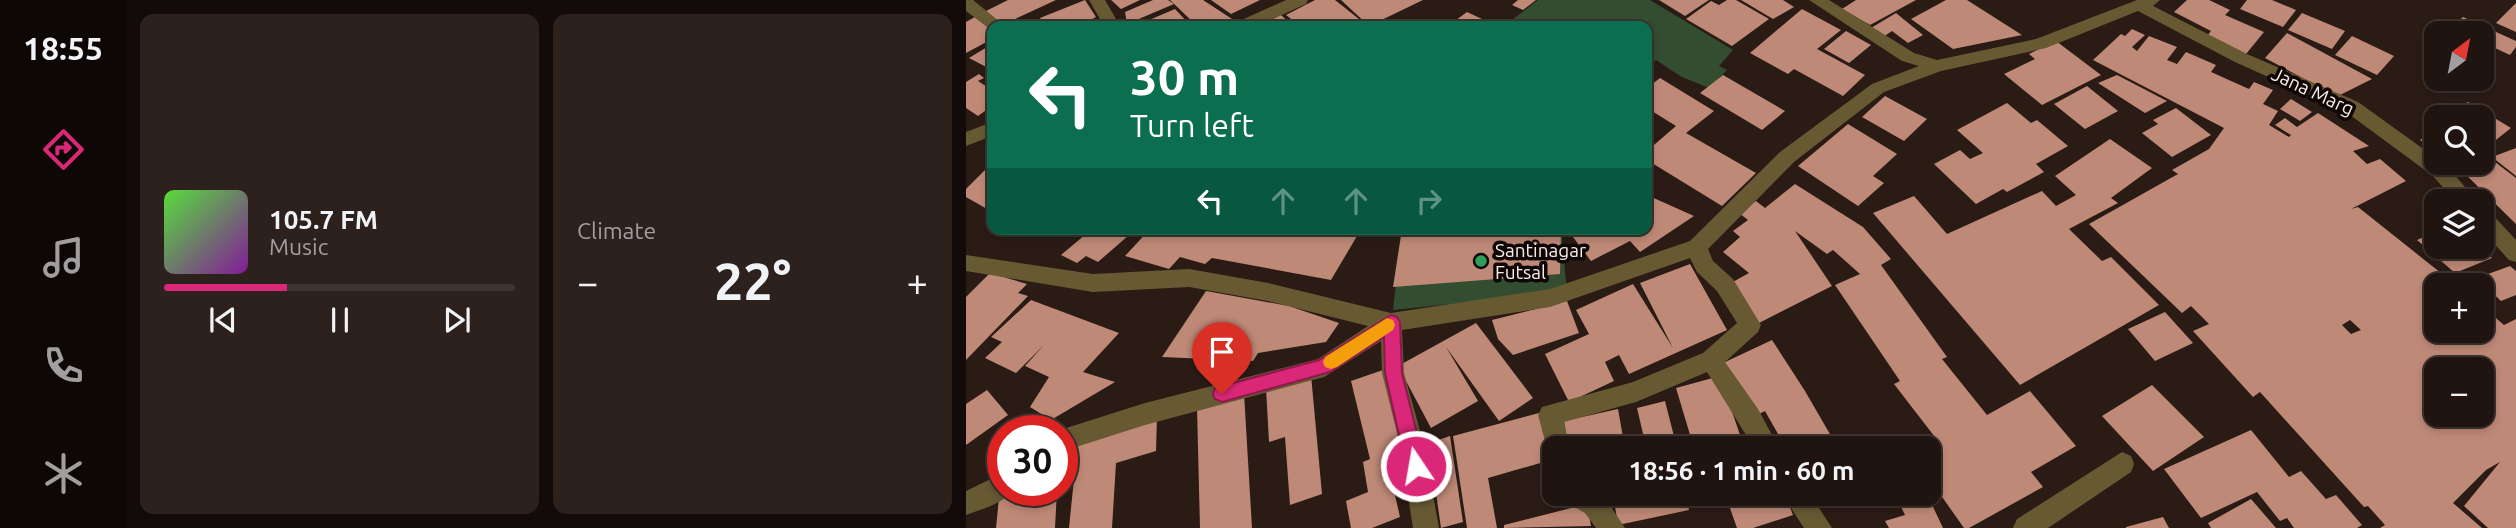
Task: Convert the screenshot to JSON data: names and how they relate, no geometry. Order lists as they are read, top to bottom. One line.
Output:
{"streets":{"street":["Jana Marg"]},"places":["Santinagar Futsal"],"north":"top right","page":{"tabs":"18:55","tile":"Climate","map_buttons":["+","−"],"turn":["30 m","Turn left"],"song":["105.7 FM","Music"],"heat":["−","22°","+"],"limit":"30","trip":"18:56 · 1 min · 60 m"}}
